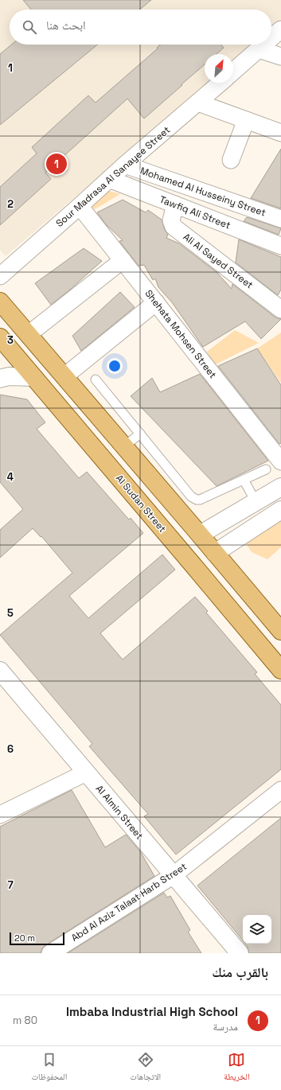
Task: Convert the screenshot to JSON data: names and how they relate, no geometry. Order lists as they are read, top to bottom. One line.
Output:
{"streets":{"main road":["Al Sudan Street"],"street":["Sour Madrasa Al Sanayee Street","Mohamed Al Husseiny Street","Tawfiq Ali Street","Ali Al Sayed Street","Shehata Mohsen Street","Al Almin Street","Abd Al Aziz Talaat Harb Street"]},"crossings":[["Sour Madrasa Al Sanayee Street","Mohamed Al Husseiny Street"],["Sour Madrasa Al Sanayee Street","Tawfiq Ali Street"],["Sour Madrasa Al Sanayee Street","Shehata Mohsen Street"],["Tawfiq Ali Street","Ali Al Sayed Street"],["Al Almin Street","Abd Al Aziz Talaat Harb Street"]],"scale_bar":"20 m","north":"top right","page":{"search":"ابحث هنا","pins":"1","scale":"20 m","heading":"بالقرب منك","list":[{"mark":"1","name":"Imbaba Industrial High School","note":"مدرسة","value":"80 m"}],"nav":["الخريطة","الاتجاهات","المحفوظات"]},"grid":{"rows":["1","2","3","4","5","6","7"]}}
